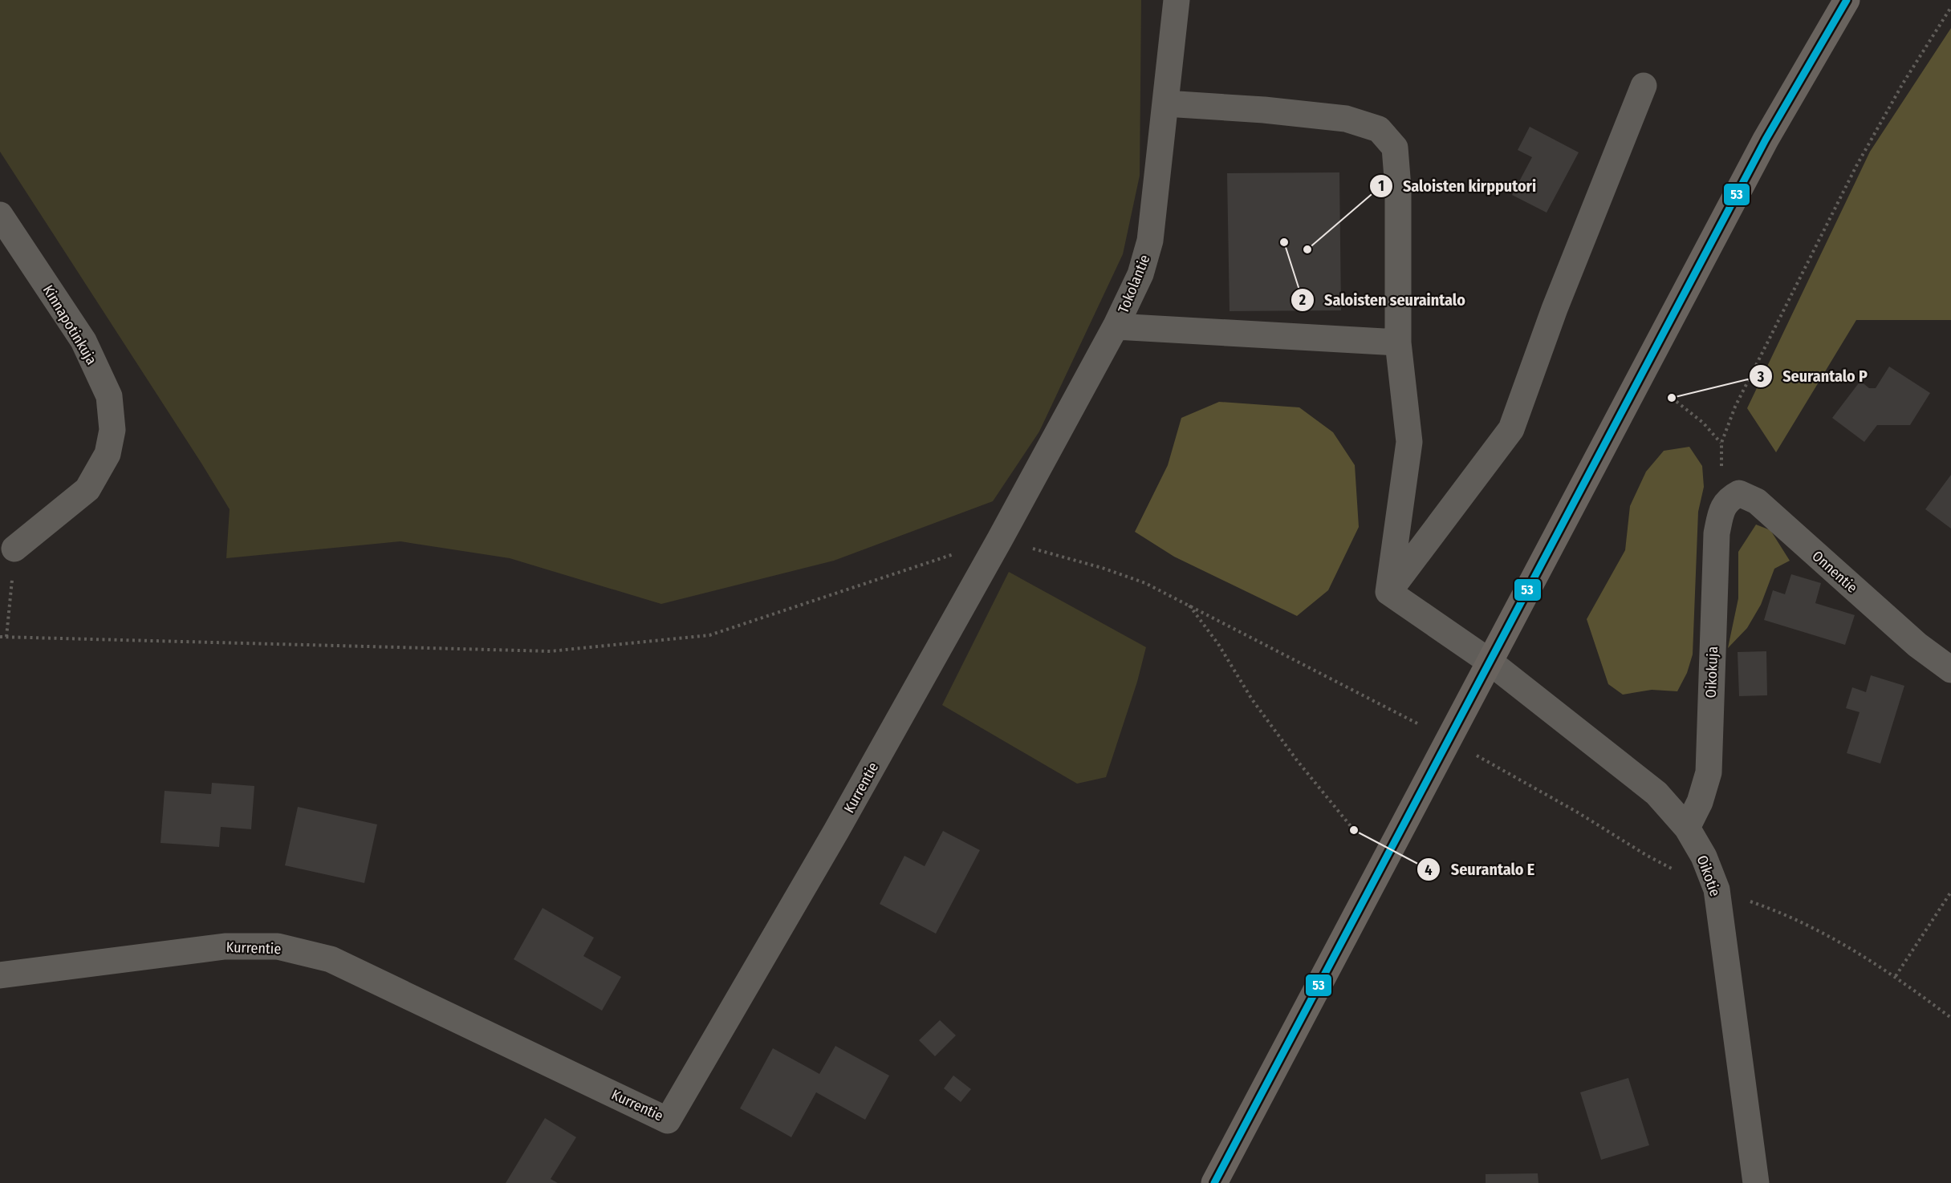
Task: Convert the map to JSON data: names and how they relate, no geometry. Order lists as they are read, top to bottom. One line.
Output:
{"streets":{"street":["Tokolantie","Kinnapotinkuja","Onnentie","Oikokuja","Kurrentie","Oikotie"]},"crossings":[["Tokolantie","Kurrentie"],["Onnentie","Oikokuja"],["Oikokuja","Oikotie"]],"places":["Saloisten seuraintalo","Saloisten kirpputori","Seurantalo P","Seurantalo E"],"lines":["transit line 53"]}
